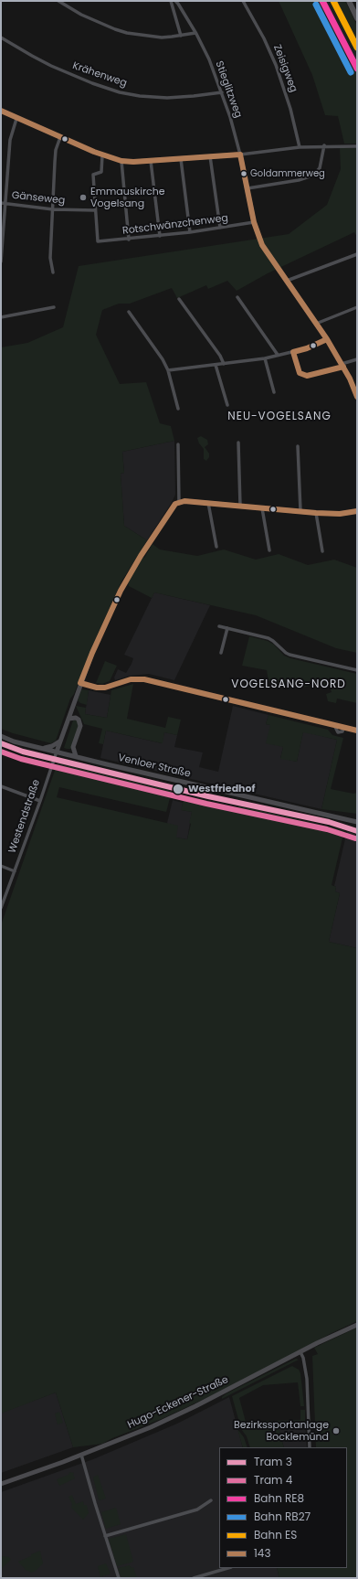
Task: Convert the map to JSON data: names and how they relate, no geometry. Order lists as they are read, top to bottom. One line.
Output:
{"streets":{"street":["Zeisigweg","Krähenweg","Stieglitzweg","Gänseweg","Rotschwänzchenweg","Venloer Straße","Westendstraße","Hugo-Eckener-Straße"]},"crossings":[["Krähenweg","Stieglitzweg"],["Gänseweg","Rotschwänzchenweg"],["Venloer Straße","Westendstraße"]],"districts":["NEU-VOGELSANG","VOGELSANG-NORD"],"places":["Goldammerweg","Emmauskirche Vogelsang","Westfriedhof","Bezirkssportanlage Bocklemünd"],"lines":["rail line RE8","rail line ES","rail line RB27","transit line 143","tram line 3","tram line 4"],"legend":["Tram 3","Tram 4","Bahn RE8","Bahn RB27","Bahn ES","143"]}
